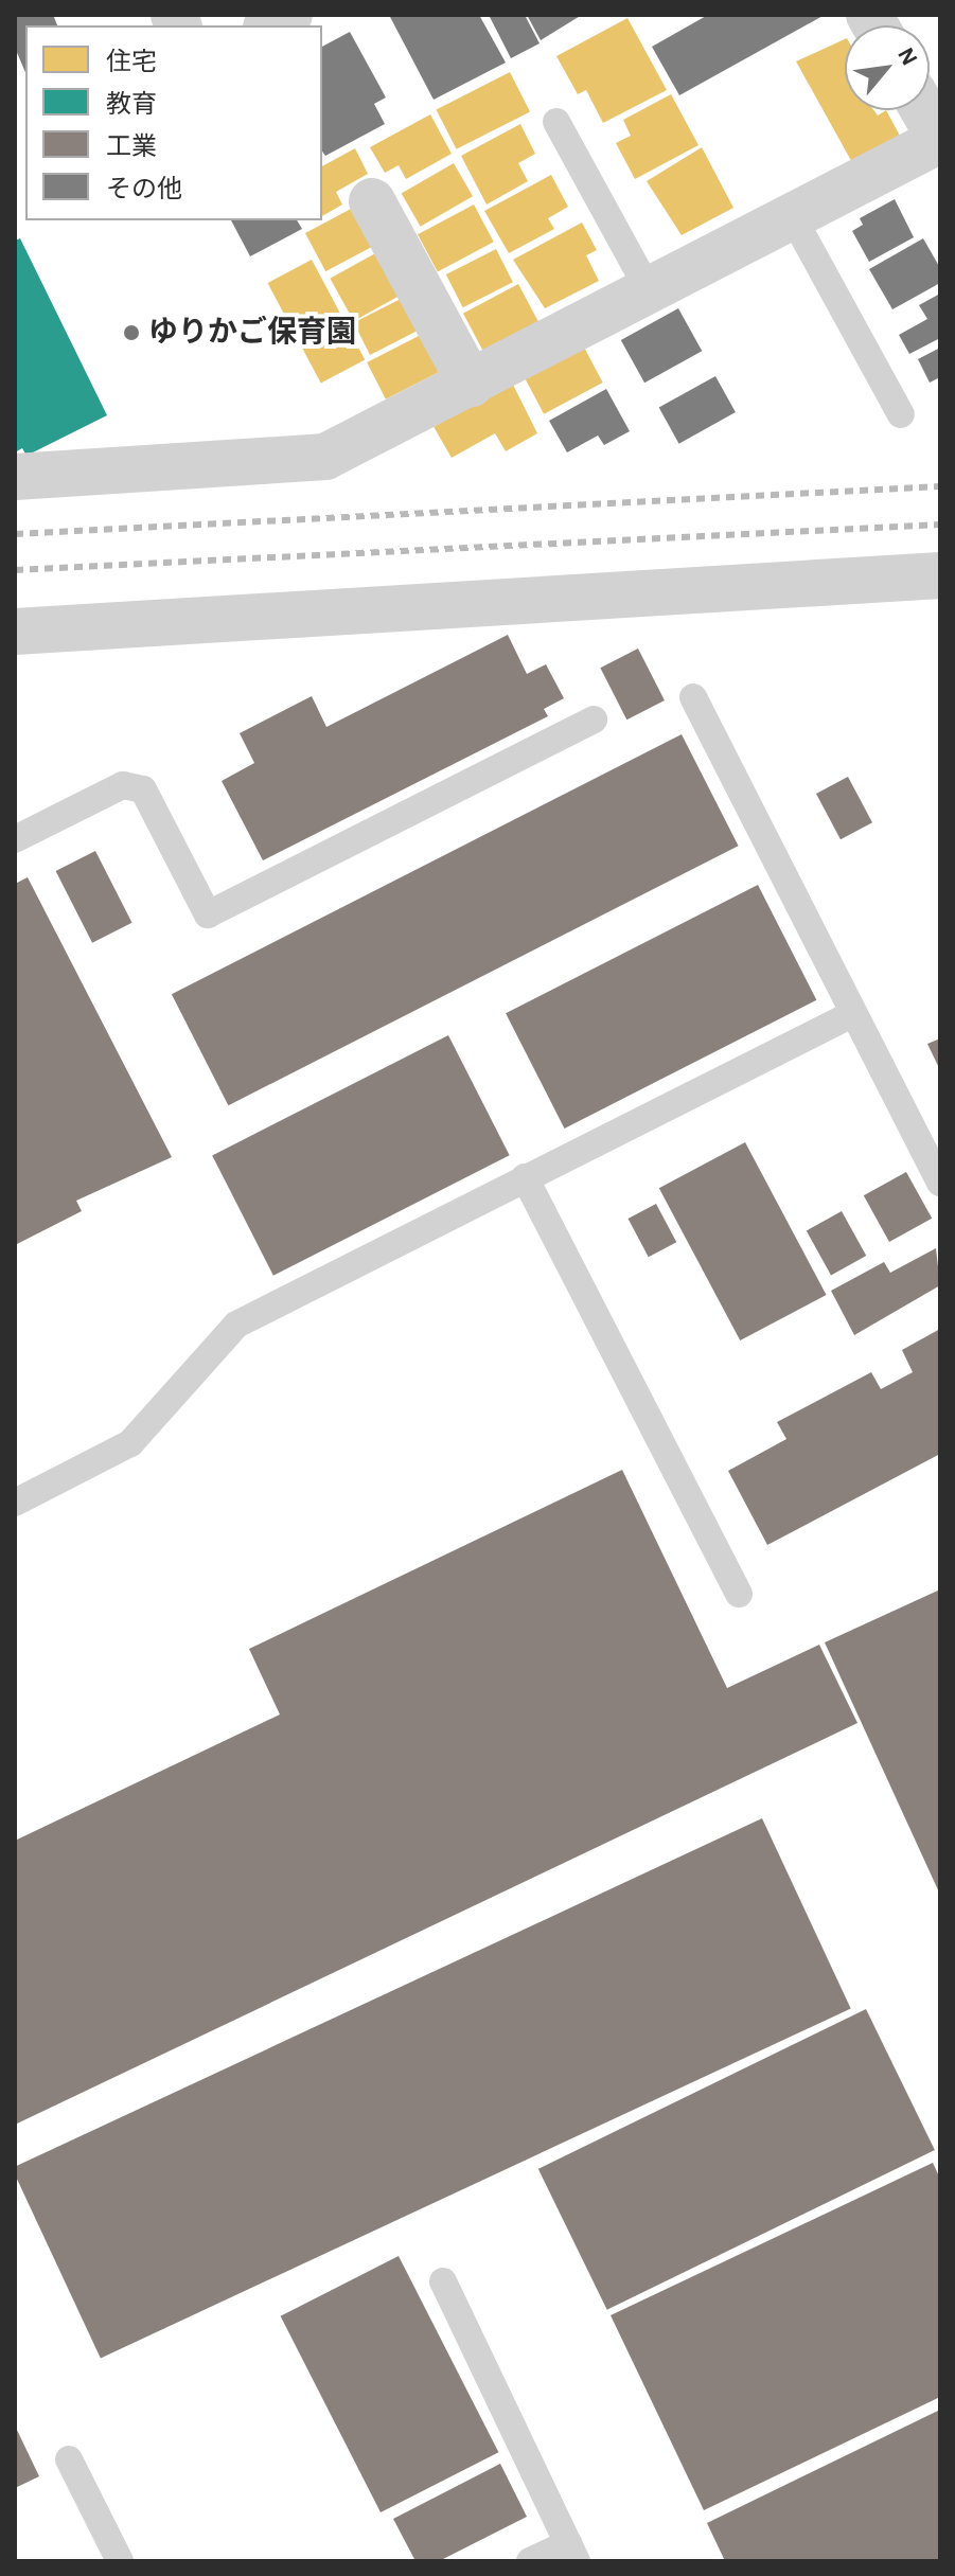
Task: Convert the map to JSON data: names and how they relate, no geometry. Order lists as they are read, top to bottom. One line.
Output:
{"places":["ゆりかご保育園"],"legend":["住宅","教育","工業","その他"],"north":"top right"}
